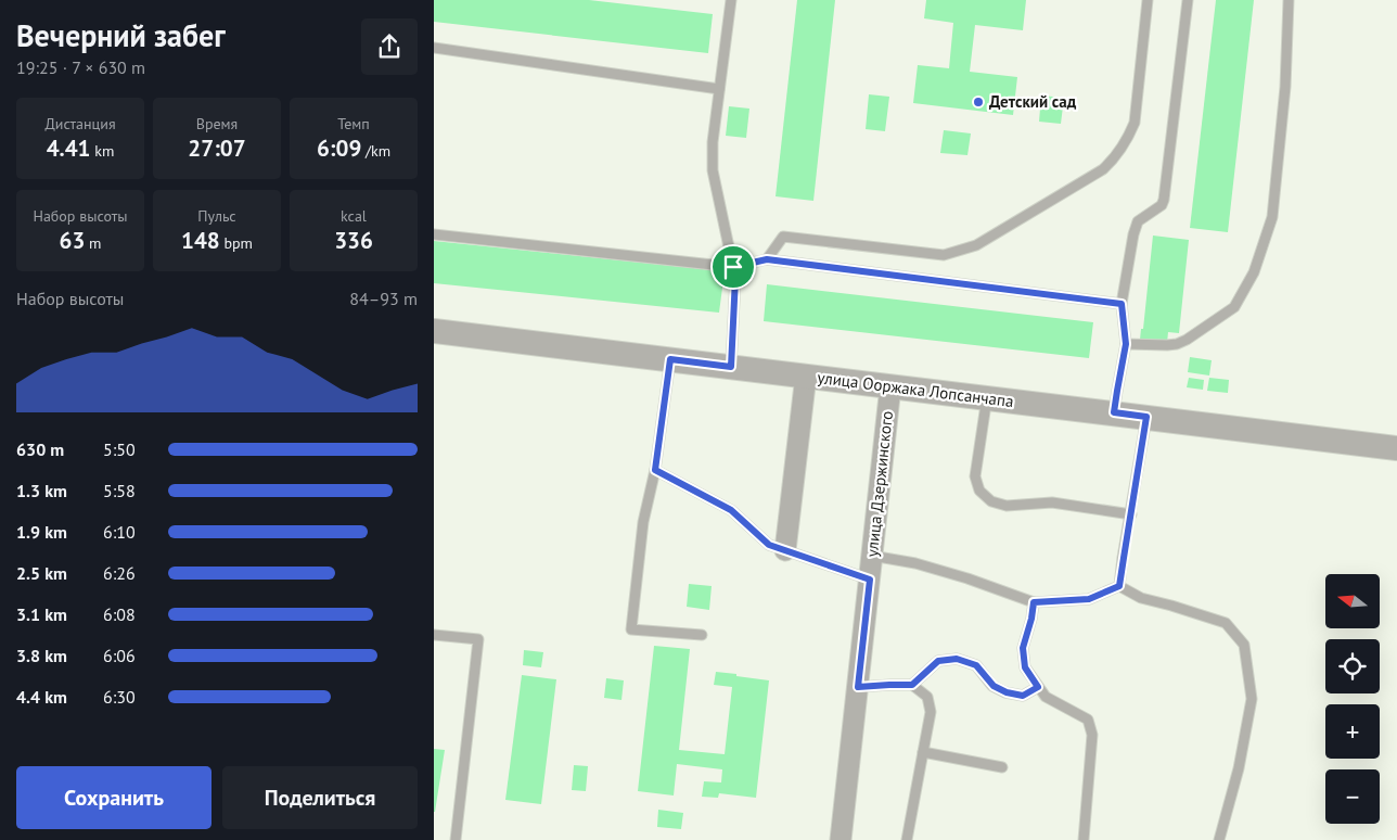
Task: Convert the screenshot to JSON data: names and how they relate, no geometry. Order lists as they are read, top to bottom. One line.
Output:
{"streets":{"street":["улица Ооржака Лопсанчапа","улица Дзержинского"]},"crossings":[["улица Ооржака Лопсанчапа","улица Дзержинского"]],"places":["Детский сад"],"north":"left","page":{"heading":["Вечерний забег","19:25 · 7 × 630 m"],"stats":[["Дистанция","4.41 km"],["Время","27:07"],["Темп","6:09 /km"],["Набор высоты","63 m"],["Пульс","148 bpm"],["kcal","336"]],"chart":["Набор высоты","84–93 m"],"list":[{"name":"630 m","note":"5:50"},{"name":"1.3 km","note":"5:58"},{"name":"1.9 km","note":"6:10"},{"name":"2.5 km","note":"6:26"},{"name":"3.1 km","note":"6:08"},{"name":"3.8 km","note":"6:06"},{"name":"4.4 km","note":"6:30"}],"map_buttons":["+","−"],"buttons":["Сохранить","Поделиться"]}}
